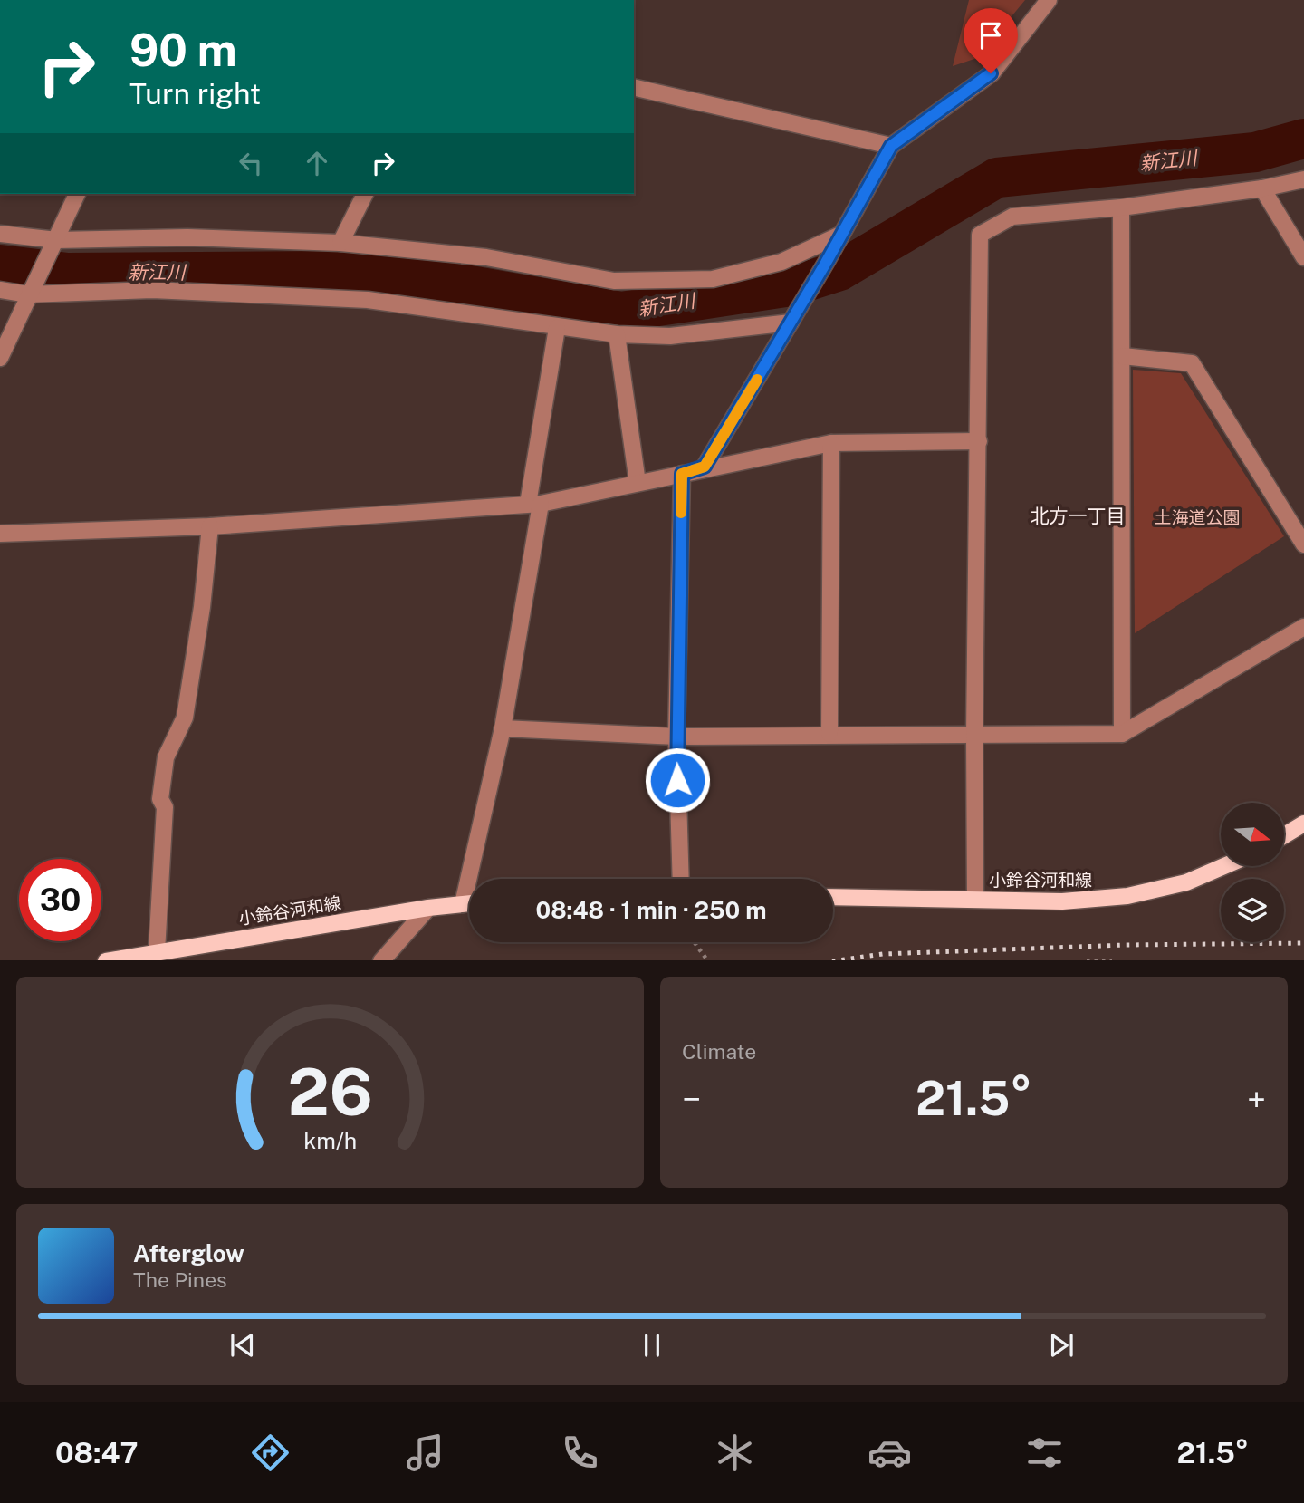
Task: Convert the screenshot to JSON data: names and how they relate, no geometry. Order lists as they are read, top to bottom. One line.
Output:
{"streets":{"main road":["小鈴谷河和線"]},"districts":["北方一丁目"],"water":["新江川"],"parks":["土海道公園"],"north":"right","page":{"turn":["90 m","Turn right"],"limit":"30","trip":"08:48 · 1 min · 250 m","tile":"Climate","heat":["−","21.5°","+"],"song":["Afterglow","The Pines"],"tabs":["08:47","21.5°"],"gauge":["26","km/h"]}}
